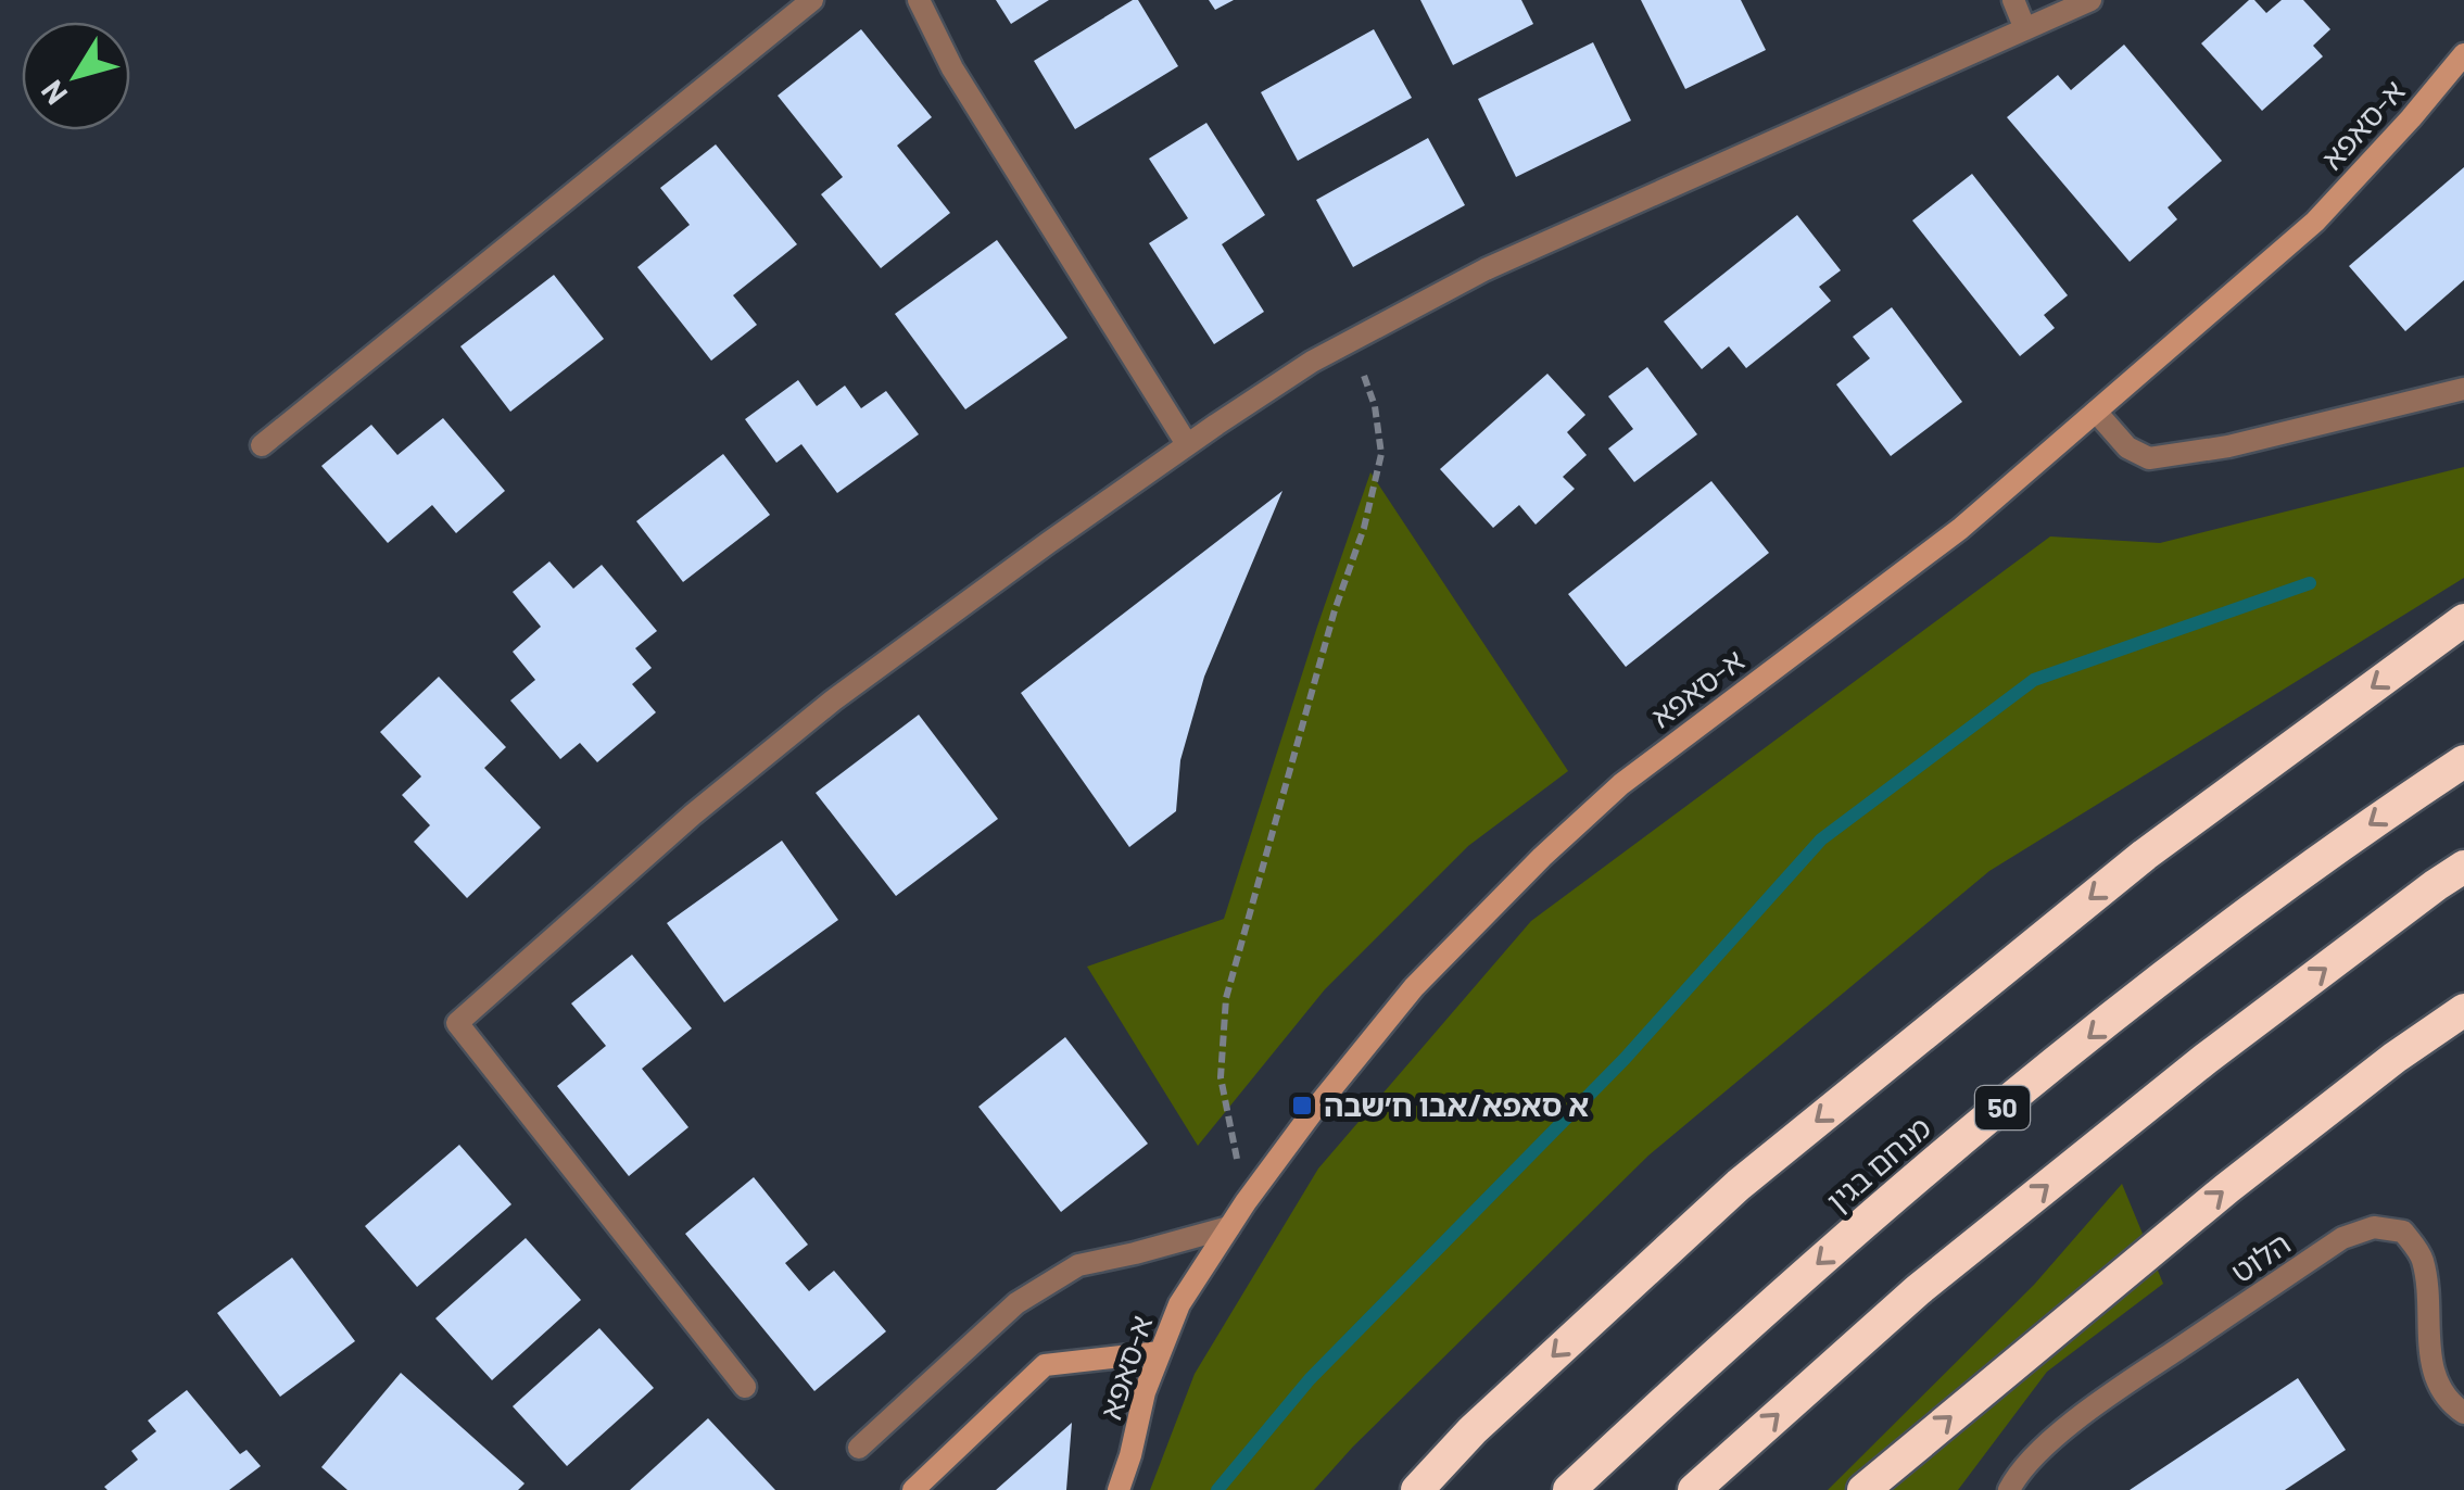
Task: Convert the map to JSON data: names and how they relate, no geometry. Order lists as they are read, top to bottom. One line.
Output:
{"streets":{"highway":["50","מנחם בגין"],"street":["א-סאפא","הלוט"]},"places":{"transit":["א סאפא/אבו ח׳שבה"]},"north":"bottom left"}
